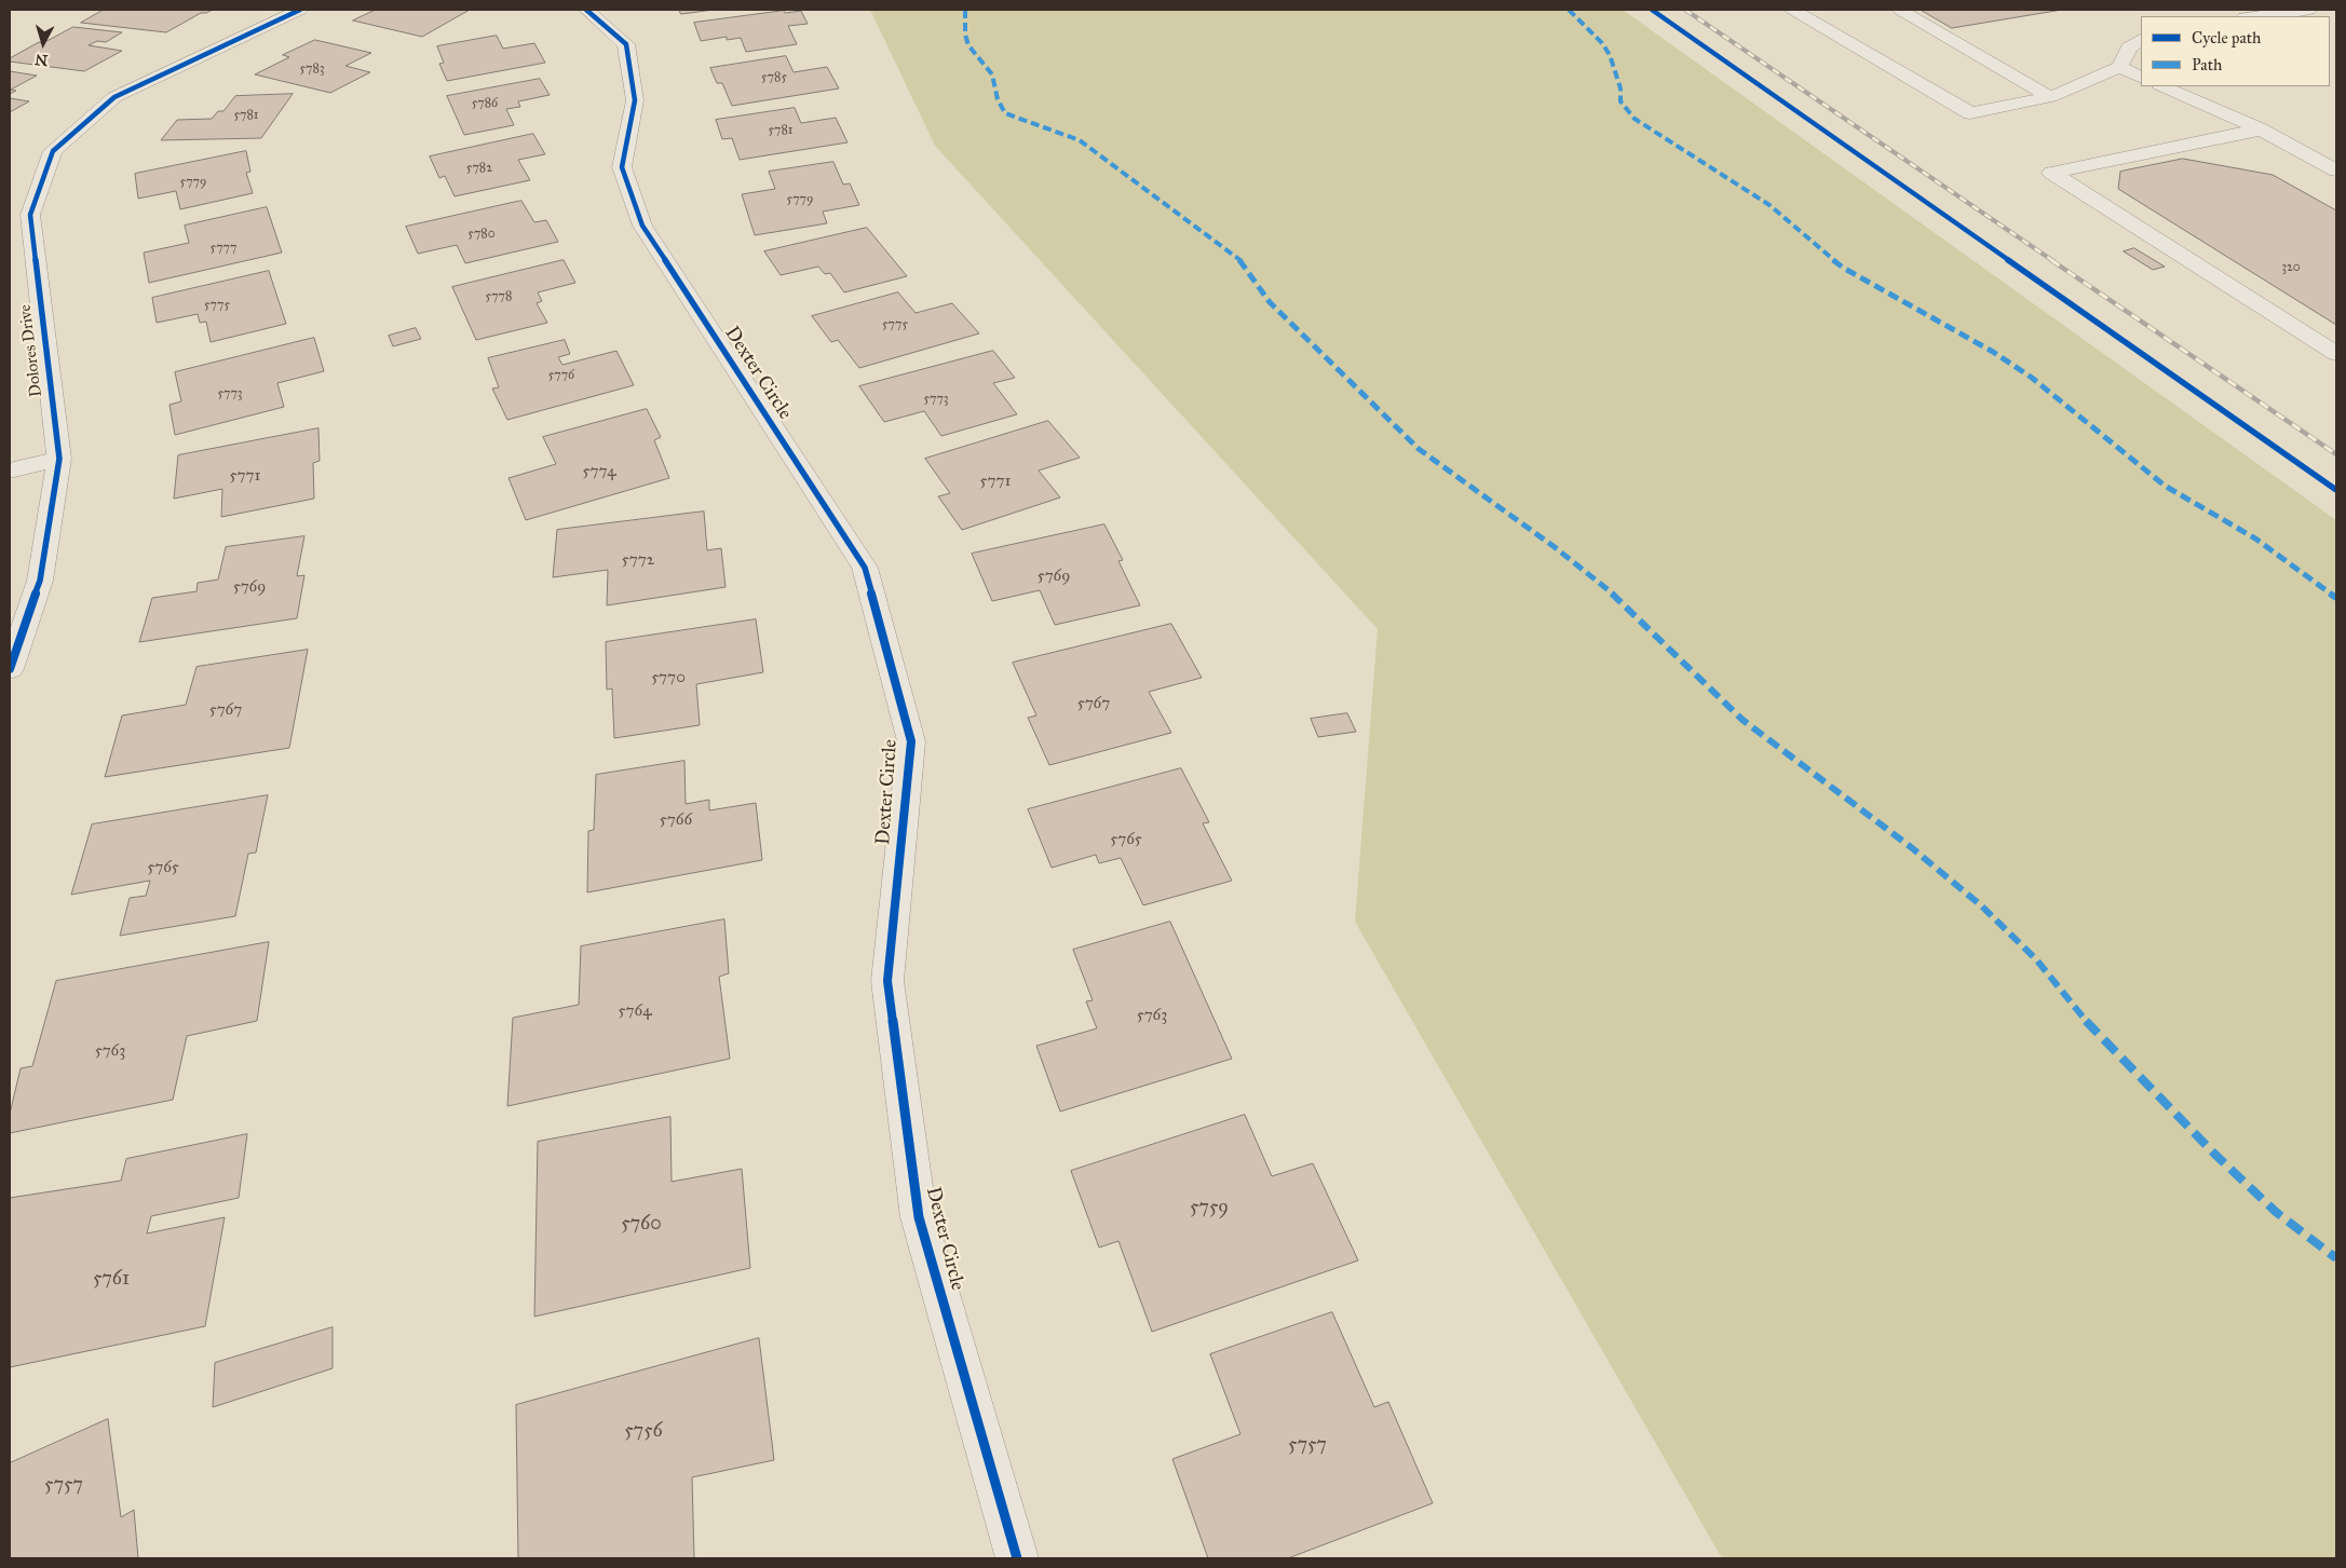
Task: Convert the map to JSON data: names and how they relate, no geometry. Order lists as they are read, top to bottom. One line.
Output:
{"streets":{"street":["Dolores Drive","Dexter Circle"]},"house_numbers":["5783","5785","5786","5781","5781","5782","5779","5779","5780","5777","320","5778","5775","5775","5776","5773","5773","5774","5771","5771","5772","5769","5769","5770","5767","5767","5766","5765","5765","5764","5763","5763","5759","5760","5761","5756","5757","5757"],"legend":["Cycle path","Path"],"north":"bottom"}
